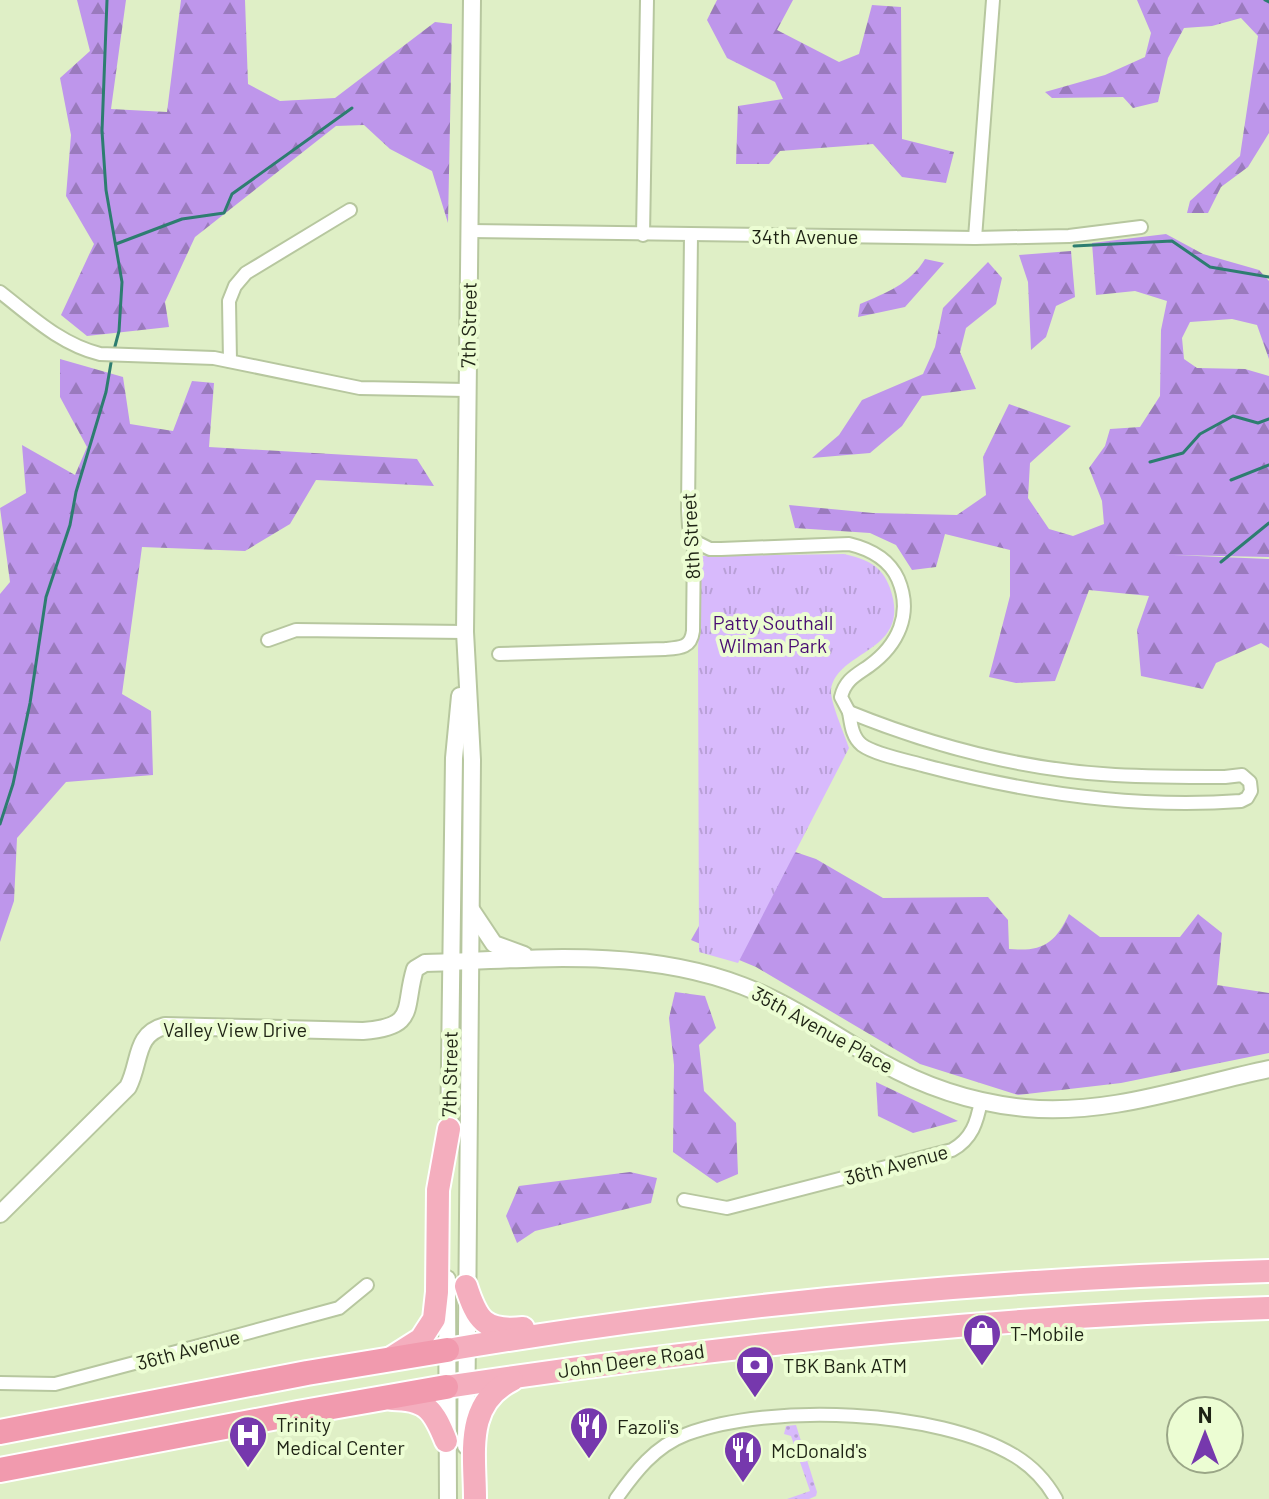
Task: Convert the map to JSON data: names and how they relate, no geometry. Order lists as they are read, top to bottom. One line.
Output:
{"streets":{"highway":["John Deere Road"],"street":["34th Avenue","7th Street","8th Street","Valley View Drive","35th Avenue Place","36th Avenue"]},"crossings":[["34th Avenue","7th Street"],["34th Avenue","8th Street"],["7th Street","Valley View Drive"],["7th Street","35th Avenue Place"],["7th Street","John Deere Road"],["Valley View Drive","35th Avenue Place"],["35th Avenue Place","36th Avenue"]],"parks":["Patty Southall Wilman Park"],"places":{"shop":["T-Mobile"],"bank":["TBK Bank ATM"],"restaurant":["Fazoli's","McDonald's"],"hospital":["Trinity Medical Center"]},"north":"top"}
